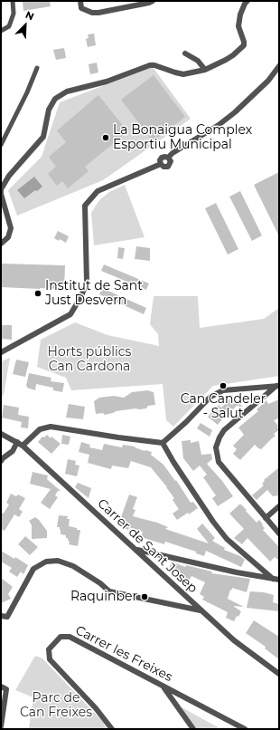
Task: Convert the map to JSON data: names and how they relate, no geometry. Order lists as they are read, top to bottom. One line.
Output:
{"streets":{"street":["Carrer de Sant Josep","Carrer les Freixes"]},"parks":["Horts públics Can Cardona","Parc de Can Freixes"],"places":["La Bonaigua Complex Esportiu Municipal","Institut de Sant Just Desvern","Can Candeler - Salut","Raquinber"],"north":"top right"}
